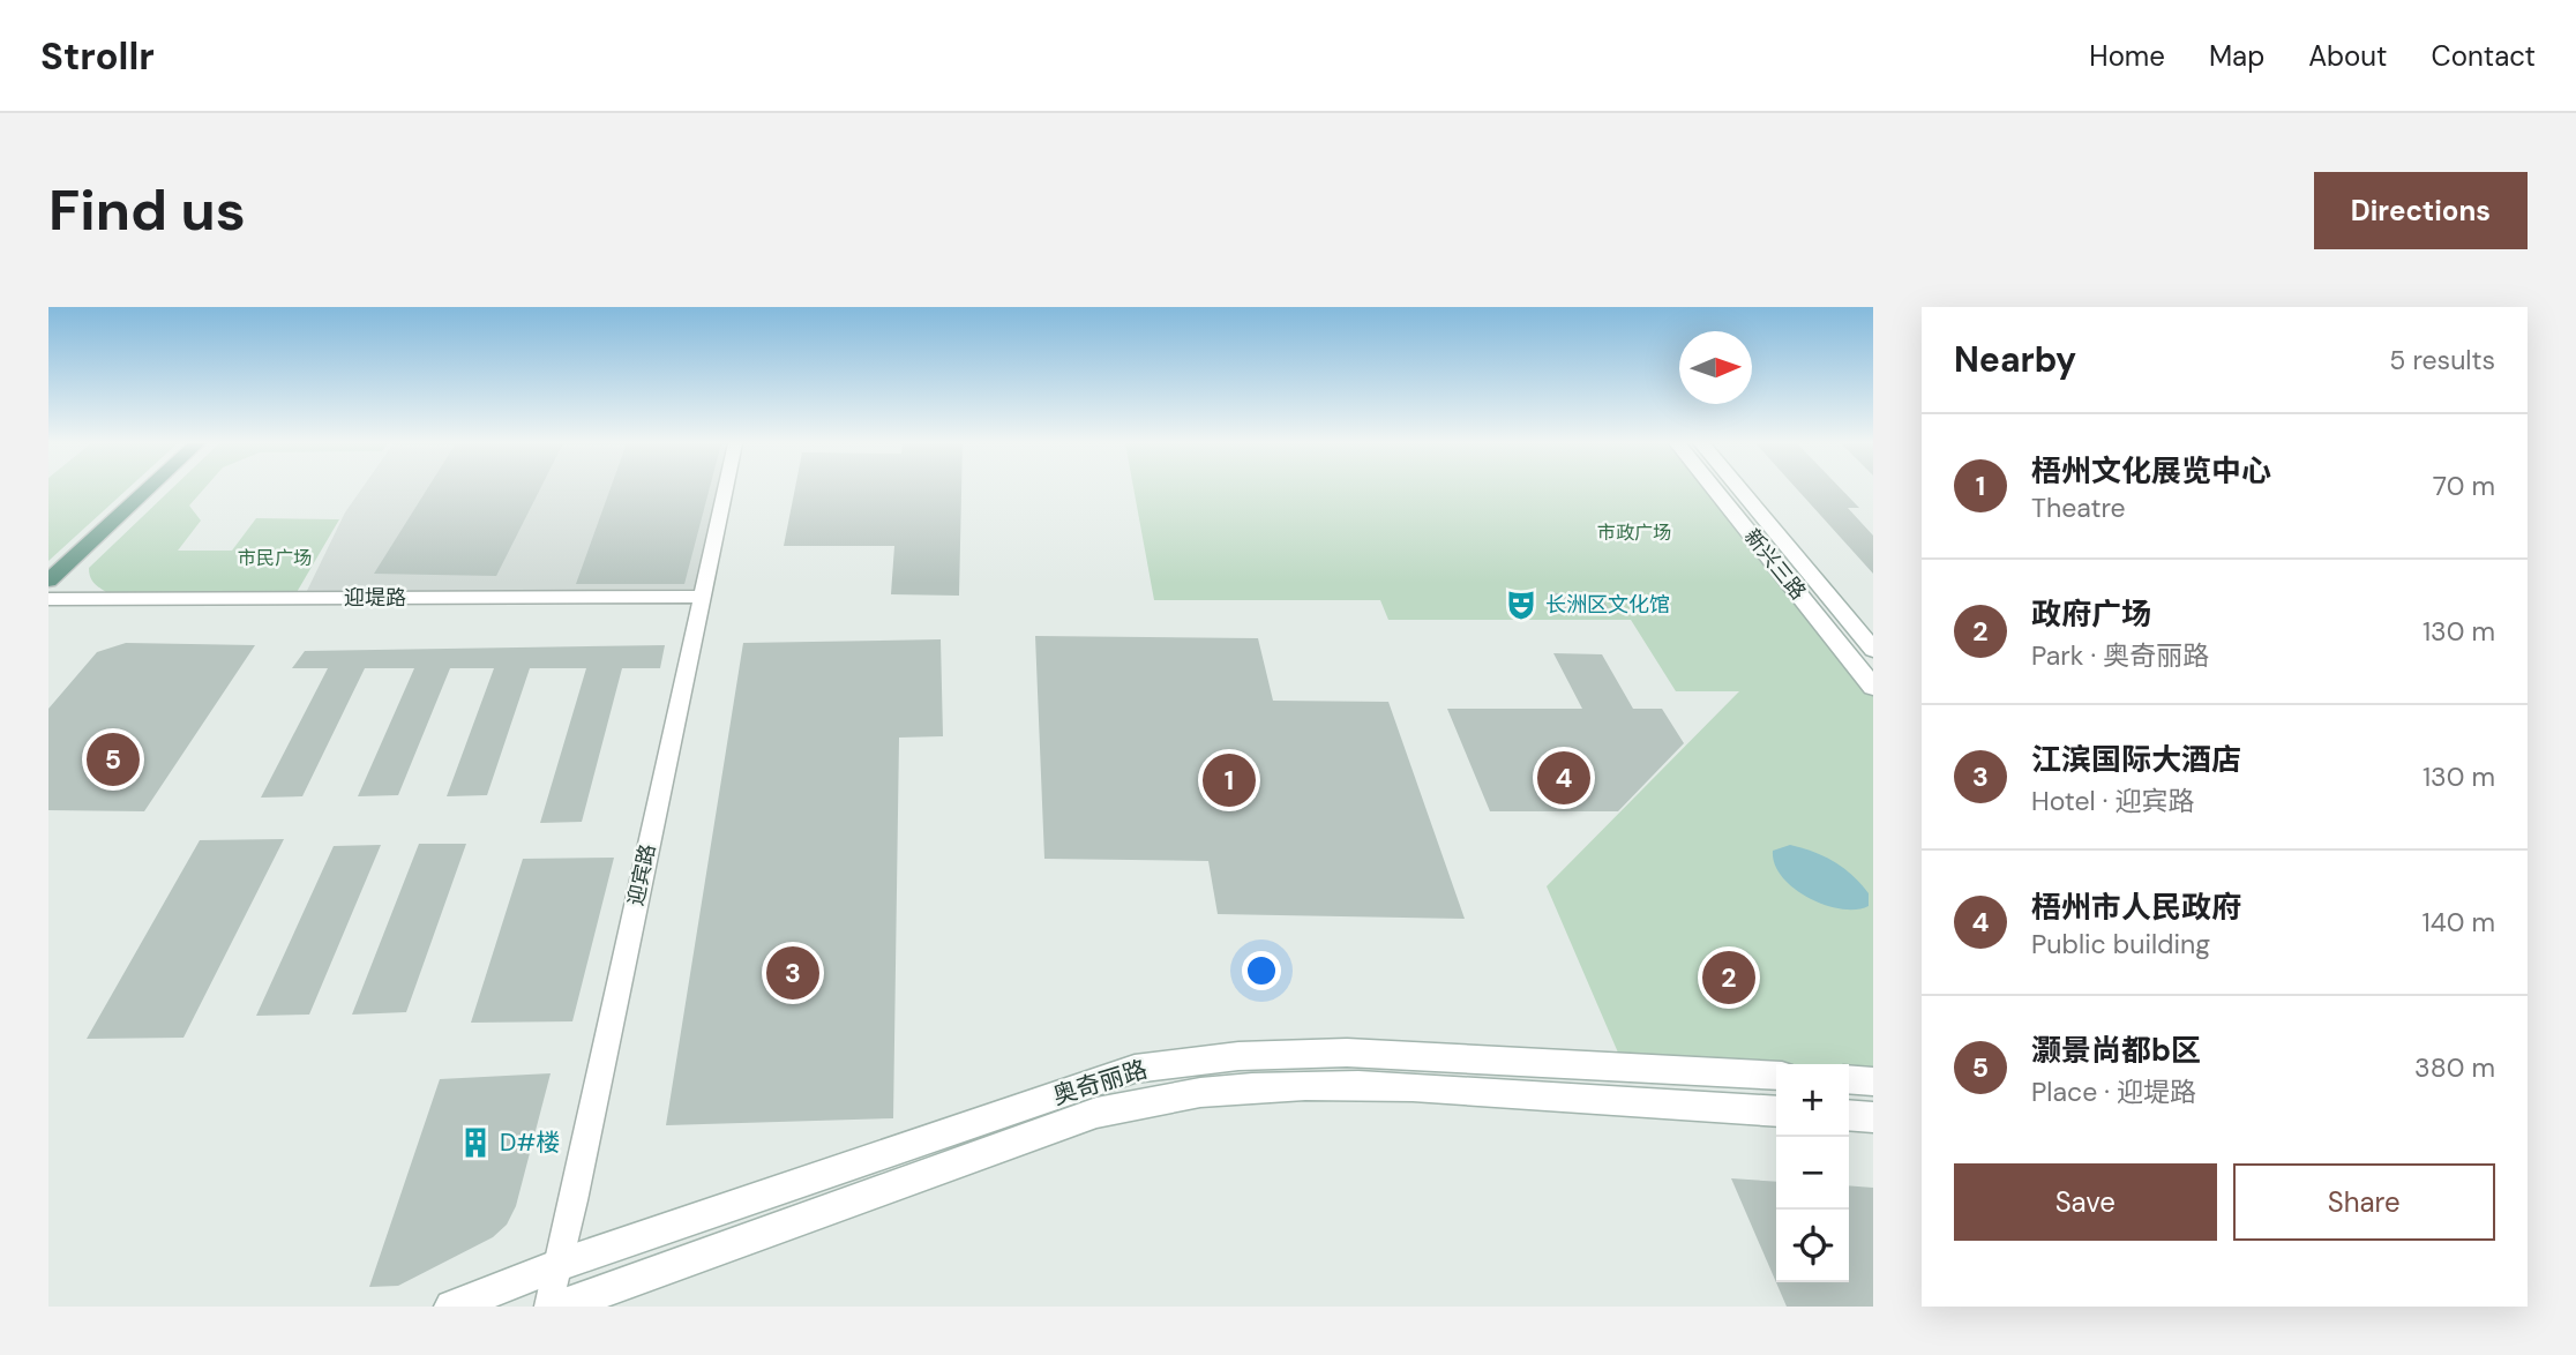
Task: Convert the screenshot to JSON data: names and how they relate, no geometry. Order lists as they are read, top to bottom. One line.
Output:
{"streets":{"main road":["新兴三路","奥奇丽路"],"street":["迎堤路","迎宾路"]},"crossings":[["迎堤路","迎宾路"],["迎宾路","奥奇丽路"]],"parks":["市政广场","市民广场"],"places":{"theatre":["长洲区文化馆"],"building":["D#楼"]},"north":"right","page":{"header":"Strollr","nav":["Home","Map","About","Contact"],"buttons":["Directions",["Save","Share"]],"title":"Find us","heading":["Nearby","5 results"],"list":[{"mark":"1","name":"梧州文化展览中心","note":"Theatre","value":"70 m"},{"mark":"2","name":"政府广场","note":"Park · 奥奇丽路","value":"130 m"},{"mark":"3","name":"江滨国际大酒店","note":"Hotel · 迎宾路","value":"130 m"},{"mark":"4","name":"梧州市人民政府","note":"Public building","value":"140 m"},{"mark":"5","name":"灏景尚都b区","note":"Place · 迎堤路","value":"380 m"}],"pins":["5","4","1","3","2"],"map_buttons":["+","−"]}}
